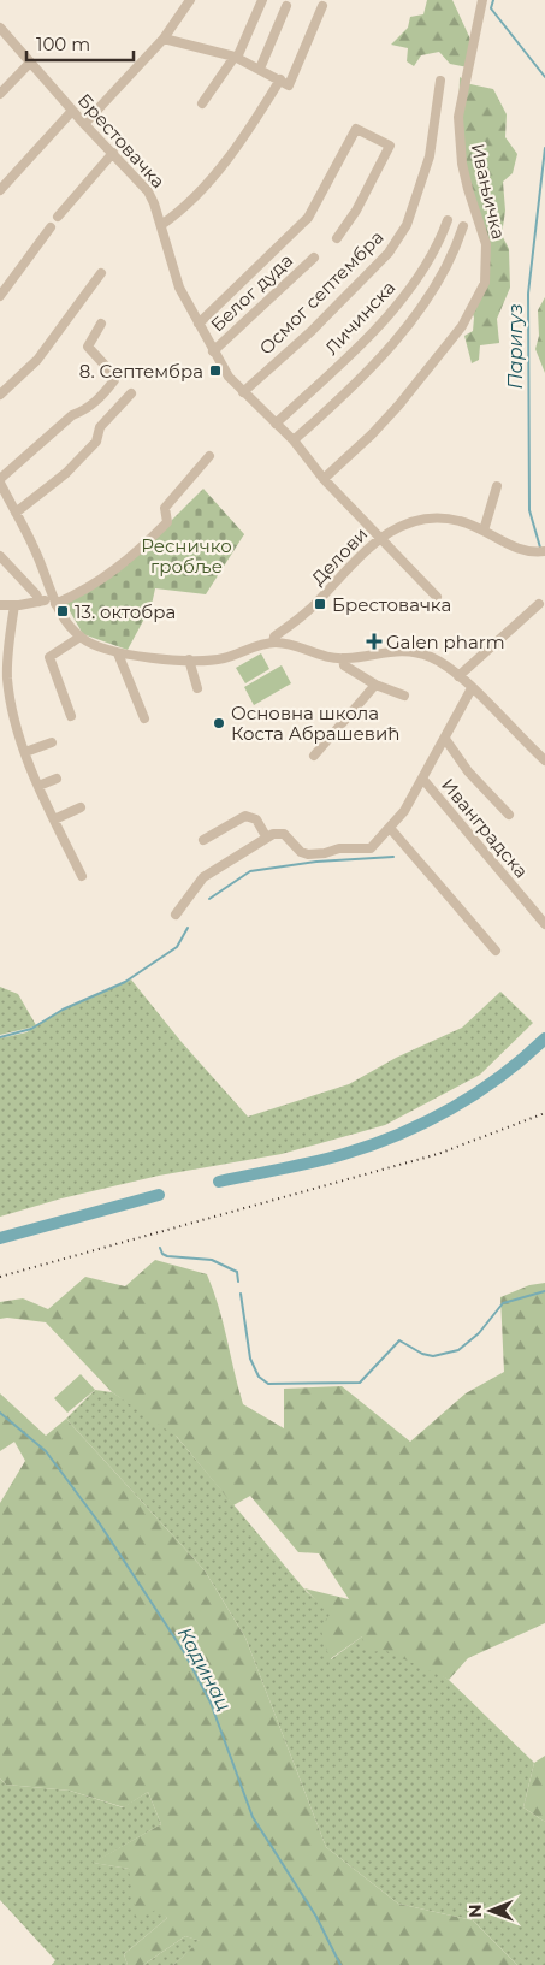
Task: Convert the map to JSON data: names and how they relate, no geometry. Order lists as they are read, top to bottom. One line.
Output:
{"streets":{"street":["Брестовачка","Ивањичка","Белог дуда","Осмог септембра","Личинска","Делови","Иванградска"]},"crossings":[["Брестовачка","Ивањичка"],["Брестовачка","Белог дуда"],["Брестовачка","Осмог септембра"],["Брестовачка","Личинска"],["Брестовачка","Делови"]],"water":["Паригуз","Кадинац"],"parks":["Ресничко гробље"],"places":{"transit":["8. Септембра","Брестовачка","13. октобра"],"health":["Galen pharm"],"other":["Основна школа Коста Абрашевић"]},"scale_bar":"100 m","north":"left"}
